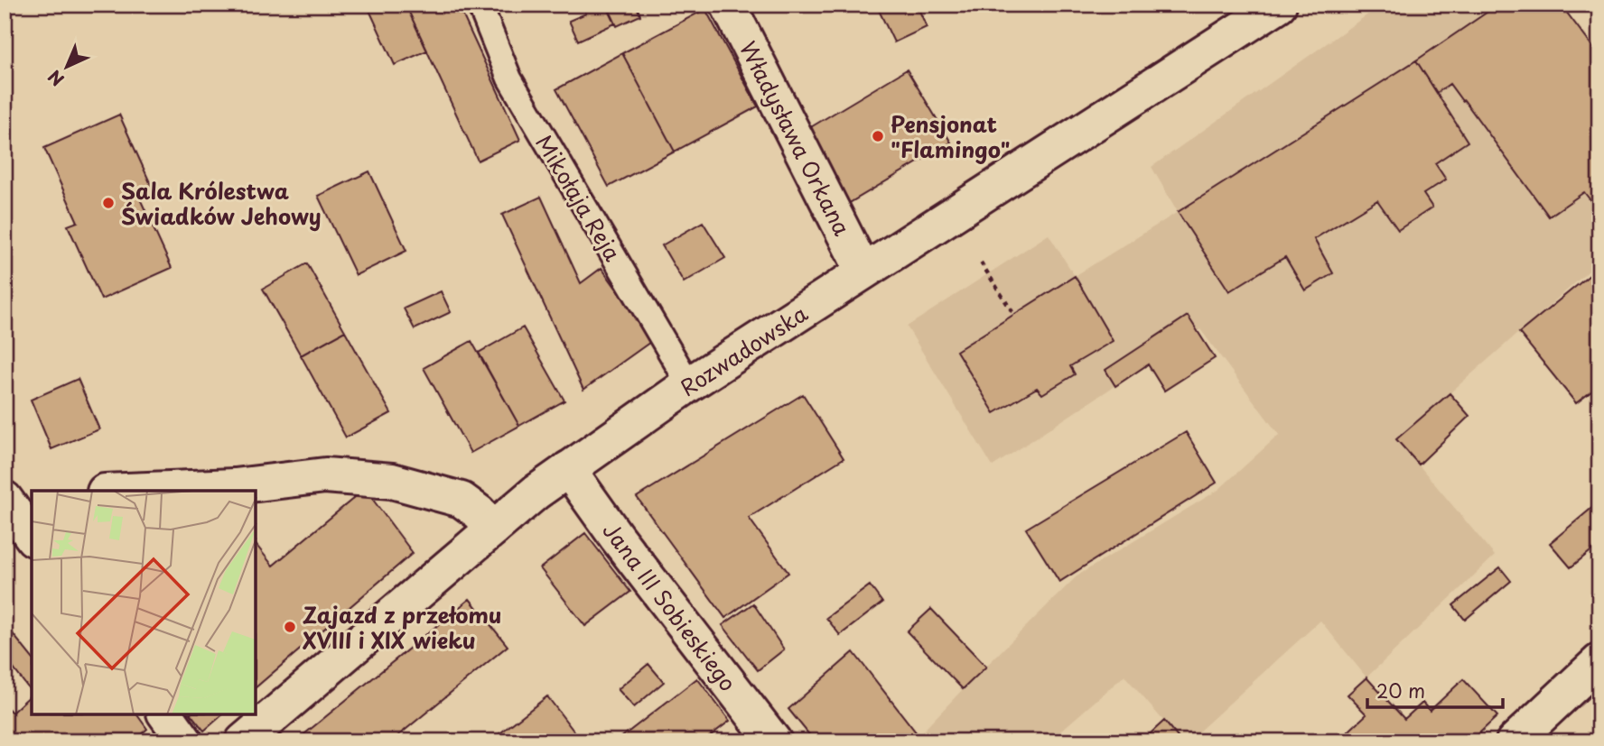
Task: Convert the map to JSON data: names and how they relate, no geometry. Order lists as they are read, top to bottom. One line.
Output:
{"streets":{"street":["Władysława Orkana","Rozwadowska","Jana III Sobieskiego"],"lane":["Mikołaja Reja"]},"crossings":[["Władysława Orkana","Rozwadowska"],["Mikołaja Reja","Rozwadowska"],["Rozwadowska","Jana III Sobieskiego"]],"places":["Pensjonat \"Flamingo\"","Sala Królestwa Świadków Jehowy","Zajazd z przełomu XVIII i XIX wieku"],"scale_bar":"20 m","north":"bottom left"}
